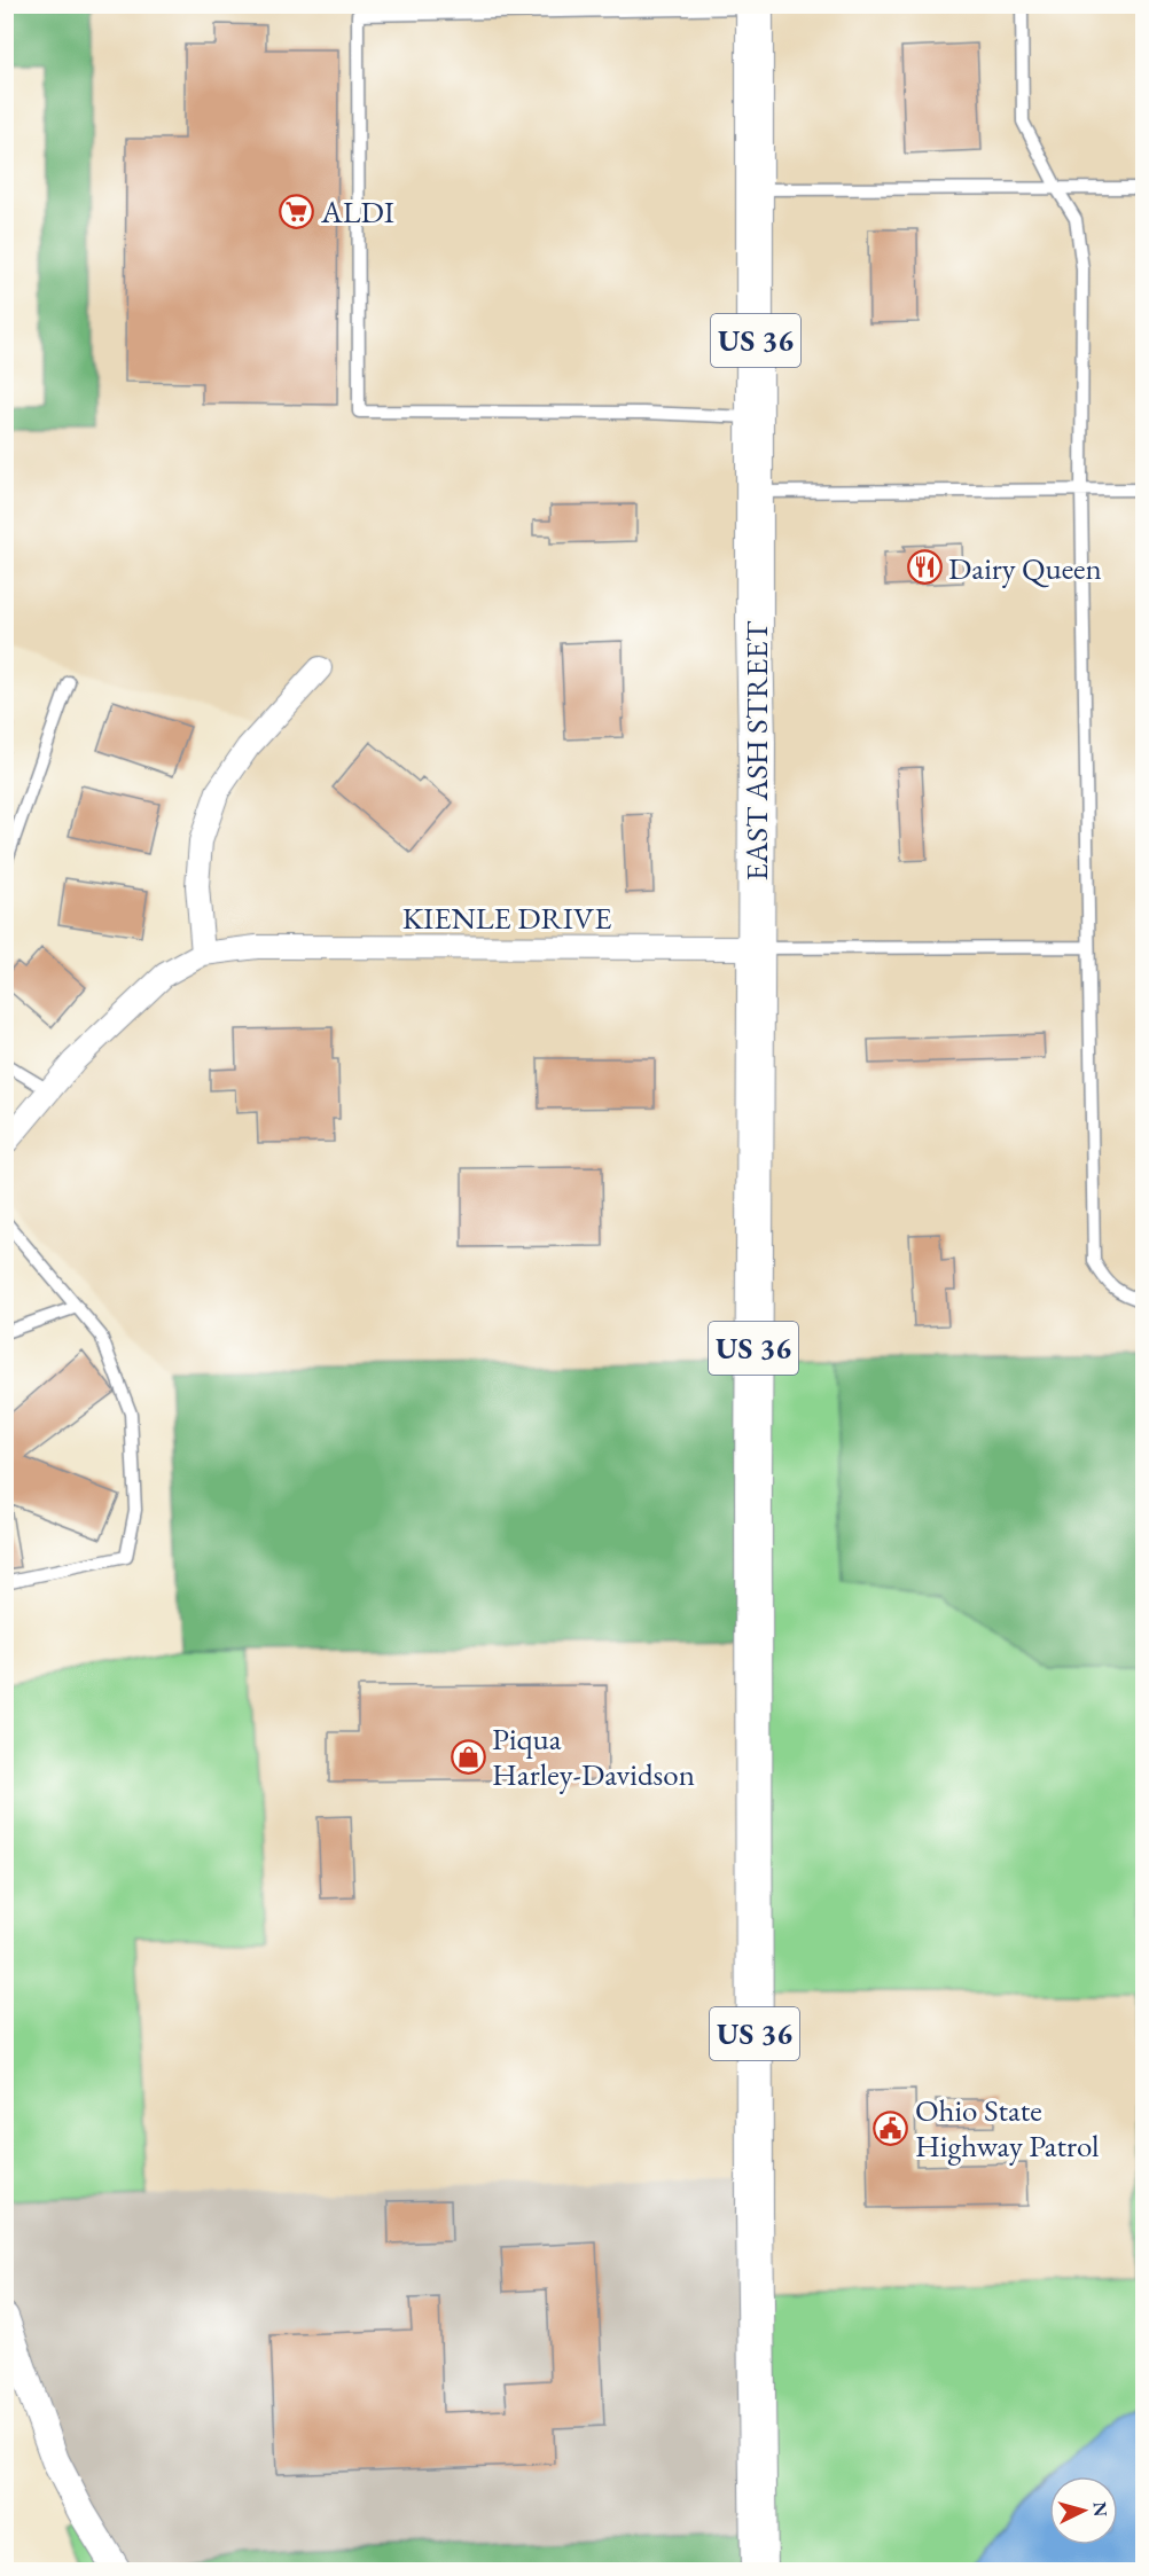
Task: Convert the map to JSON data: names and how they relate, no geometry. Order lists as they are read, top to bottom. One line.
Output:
{"streets":{"main road":["US 36","EAST ASH STREET"],"street":["KIENLE DRIVE"]},"crossings":[["EAST ASH STREET","KIENLE DRIVE"]],"places":{"supermarket":["ALDI"],"restaurant":["Dairy Queen"],"shop":["Piqua Harley-Davidson"],"public building":["Ohio State Highway Patrol"]},"north":"right"}
